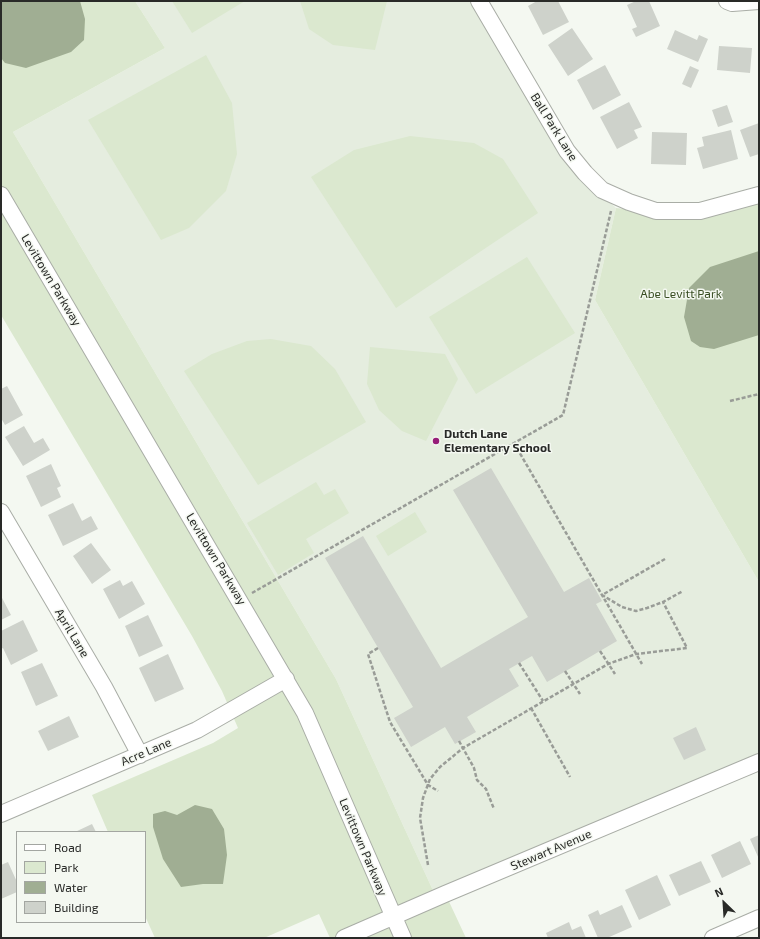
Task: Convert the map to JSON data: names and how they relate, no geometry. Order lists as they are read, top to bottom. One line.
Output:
{"streets":{"street":["Ball Park Lane","Levittown Parkway","April Lane","Acre Lane","Stewart Avenue"]},"crossings":[["Levittown Parkway","Acre Lane"],["Levittown Parkway","Stewart Avenue"],["April Lane","Acre Lane"]],"parks":["Abe Levitt Park"],"places":["Dutch Lane Elementary School"],"legend":["Road","Park","Water","Building"],"north":"top left"}
